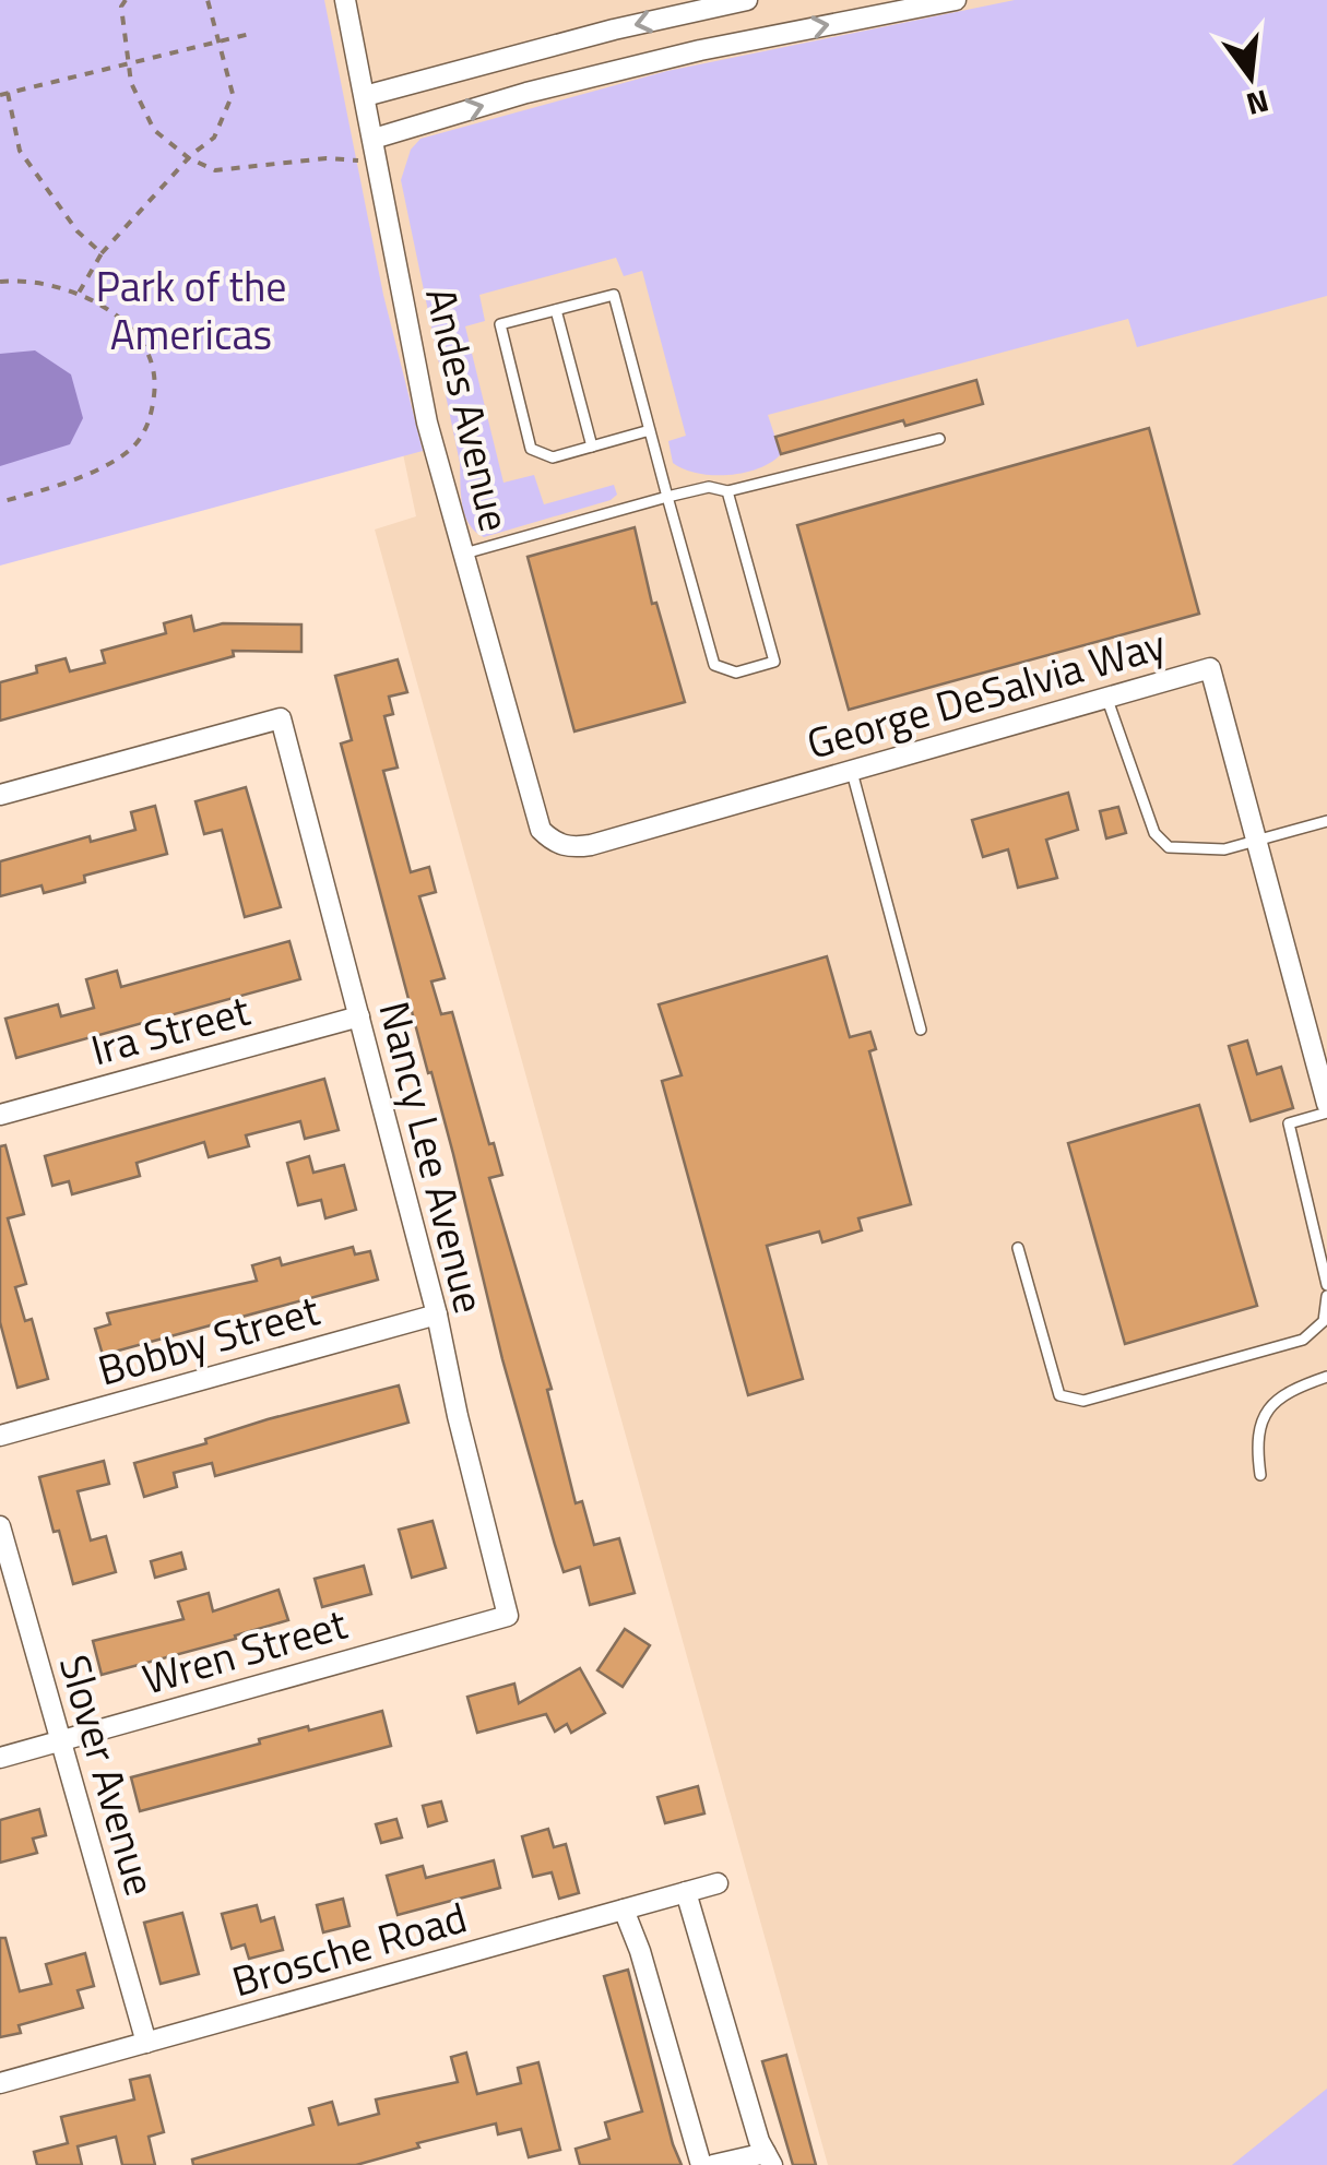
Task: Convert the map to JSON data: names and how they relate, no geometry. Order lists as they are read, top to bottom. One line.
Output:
{"streets":{"street":["Andes Avenue","George DeSalvia Way","Ira Street","Nancy Lee Avenue","Bobby Street","Wren Street","Slover Avenue","Brosche Road"]},"crossings":[["Andes Avenue","George DeSalvia Way"],["Ira Street","Nancy Lee Avenue"],["Nancy Lee Avenue","Bobby Street"],["Nancy Lee Avenue","Wren Street"],["Wren Street","Slover Avenue"],["Slover Avenue","Brosche Road"]],"parks":["Park of the Americas"],"north":"bottom"}
